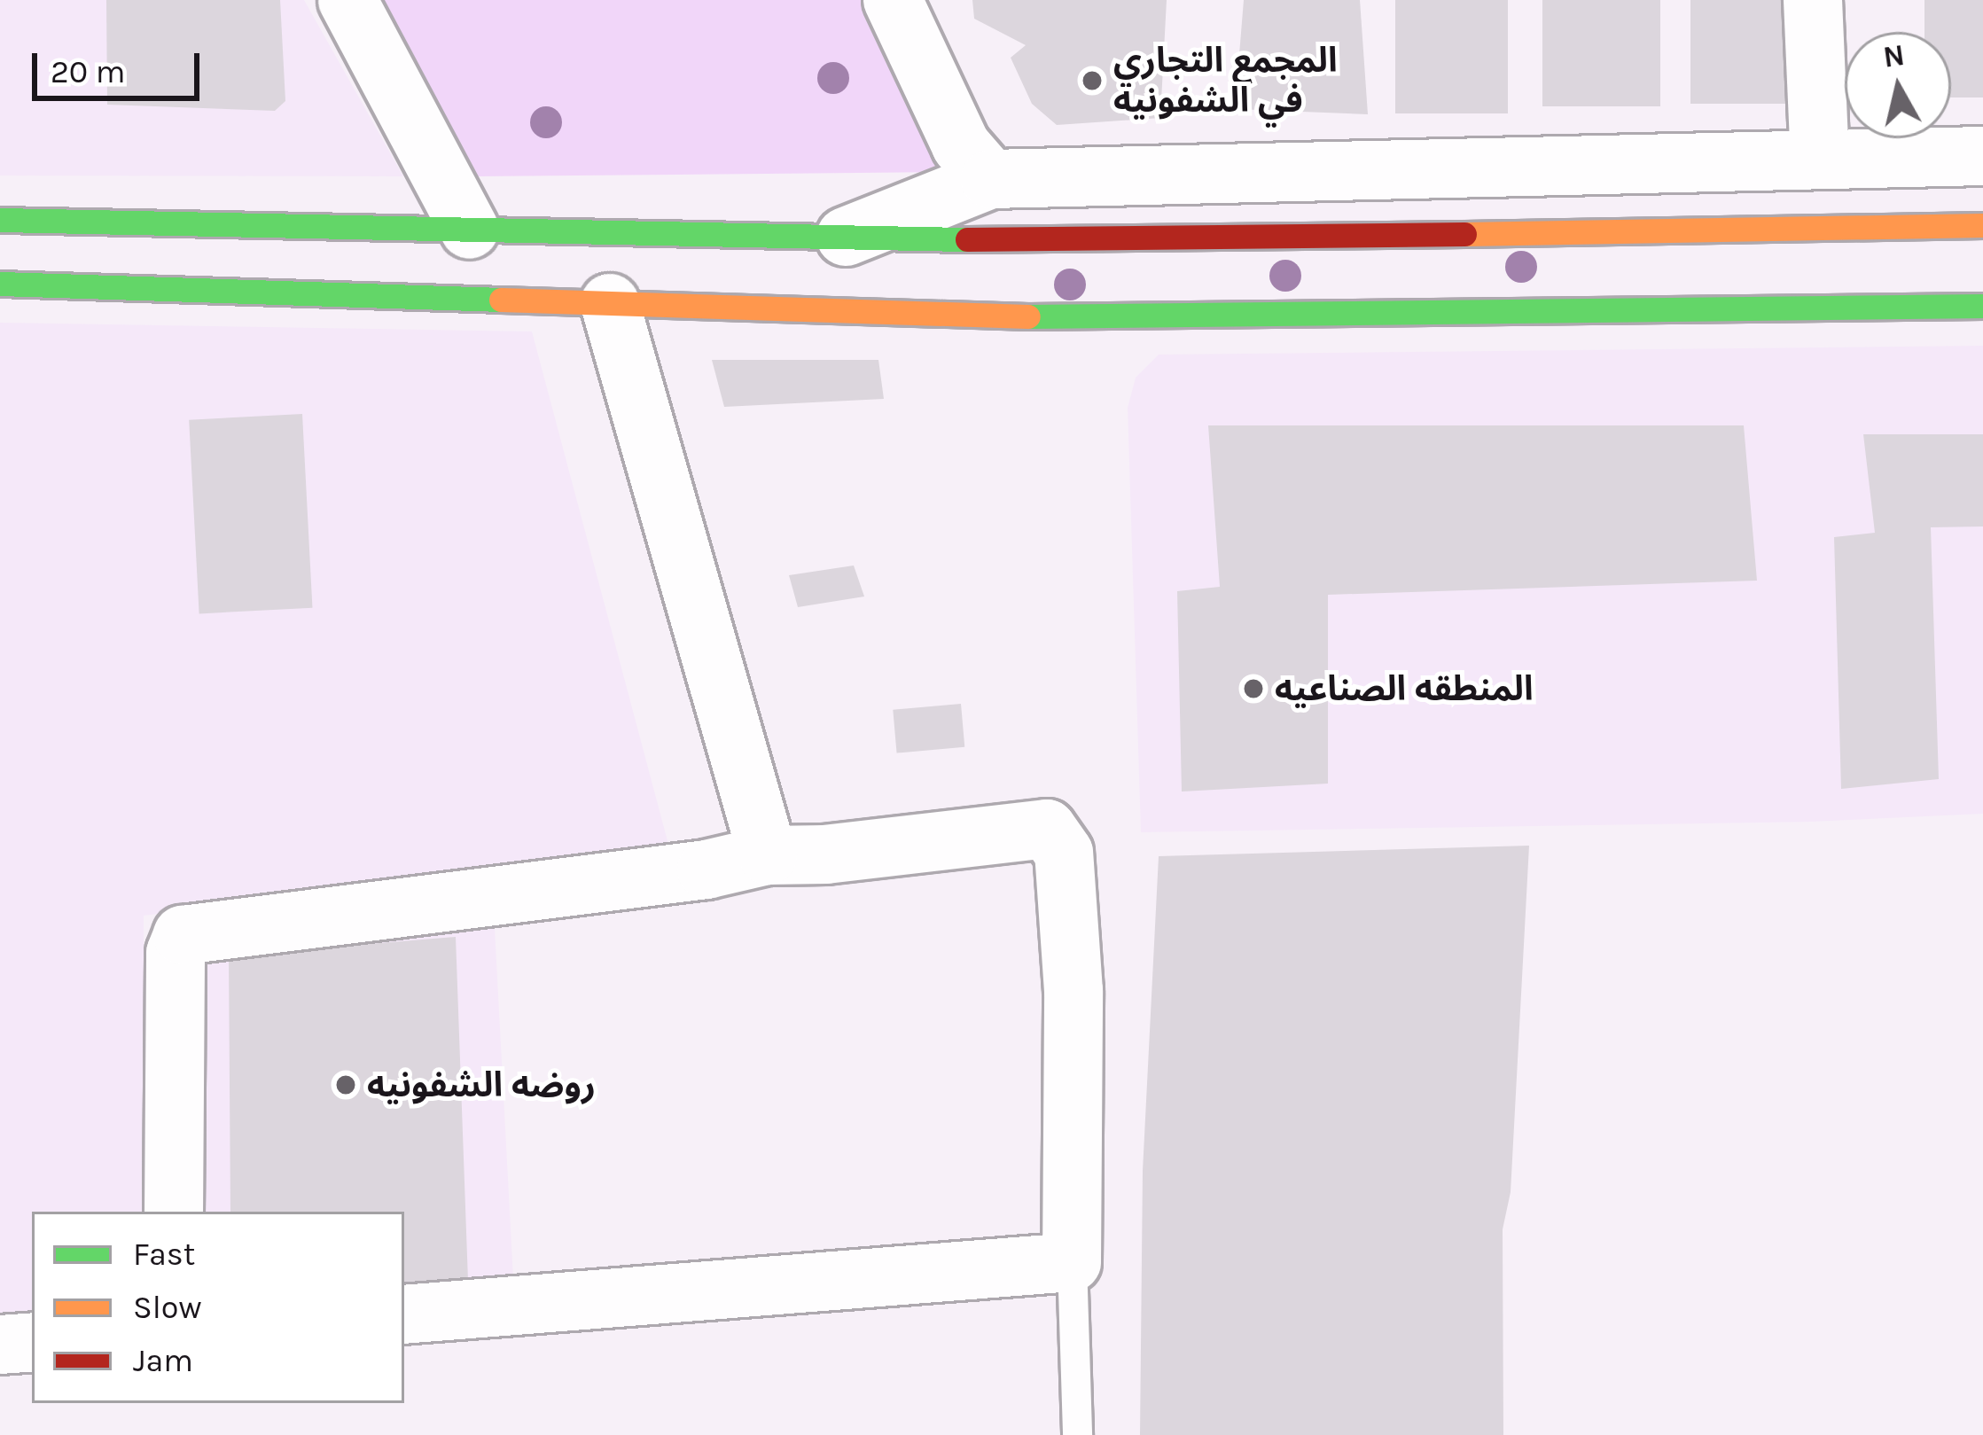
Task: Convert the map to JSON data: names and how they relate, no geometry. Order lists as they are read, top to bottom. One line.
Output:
{"places":["المجمع التجاري في الشفونيه","المنطقه الصناعيه","روضه الشفونيه"],"legend":["Fast","Slow","Jam"],"scale_bar":"20 m","north":"top"}
